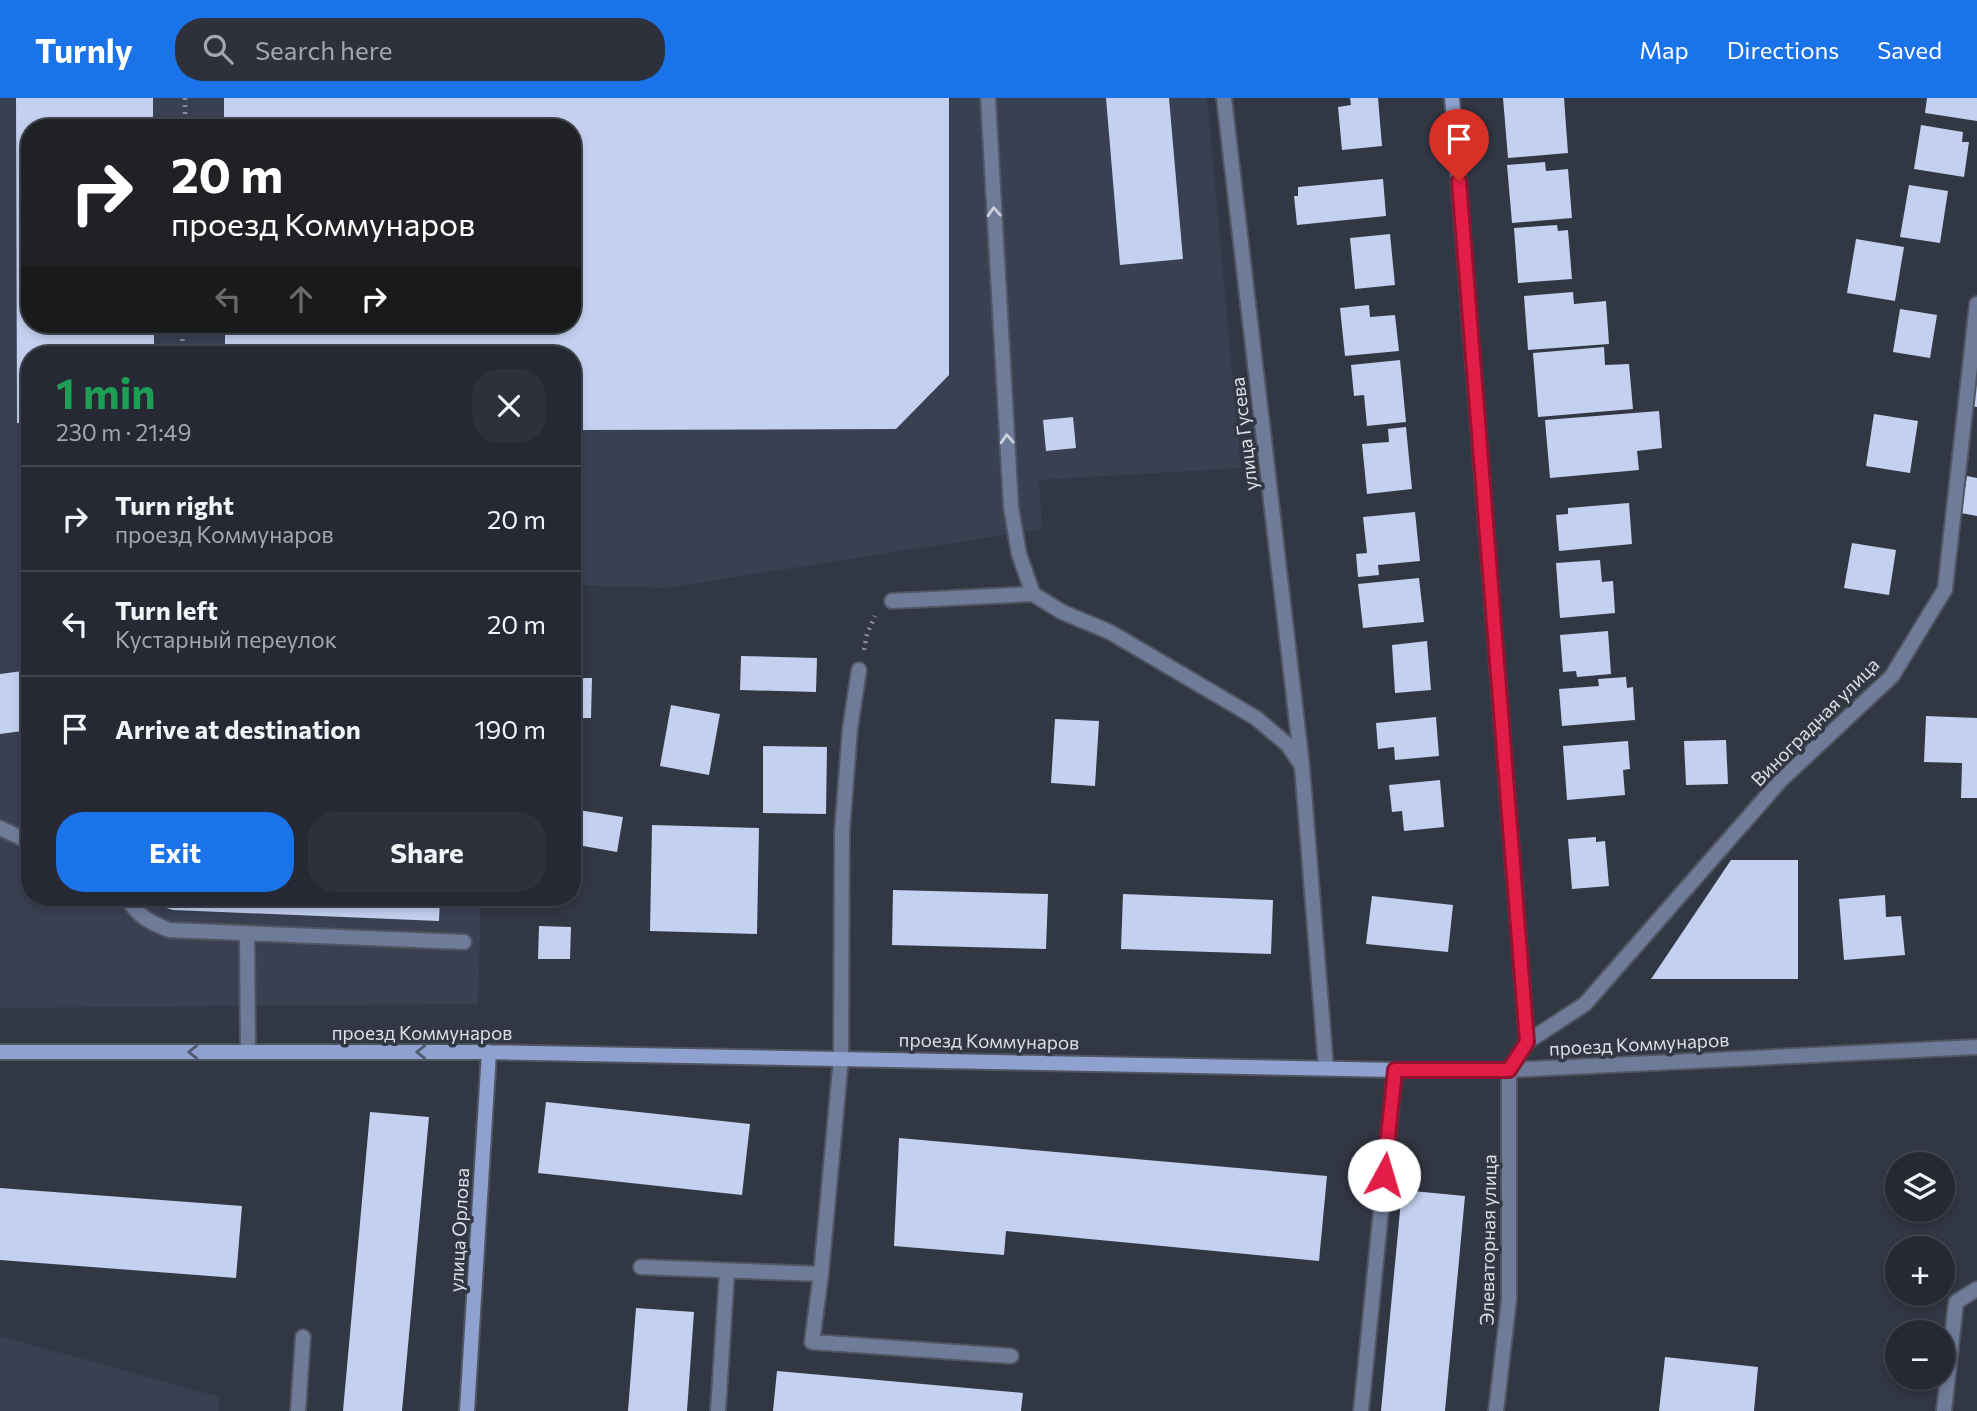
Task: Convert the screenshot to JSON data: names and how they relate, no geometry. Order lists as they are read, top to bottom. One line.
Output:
{"streets":{"street":["улица Гусева","Виноградная улица","проезд Коммунаров","улица Орлова","Элеваторная улица"]},"crossings":[["улица Гусева","проезд Коммунаров"],["проезд Коммунаров","улица Орлова"],["проезд Коммунаров","Элеваторная улица"]],"page":{"header":"Turnly","search":"Search here","nav":["Map","Directions","Saved"],"turn":["20 m","проезд Коммунаров"],"heading":["1 min","230 m · 21:49"],"list":[{"name":"Turn right","note":"проезд Коммунаров","value":"20 m"},{"name":"Turn left","note":"Кустарный переулок","value":"20 m"},{"name":"Arrive at destination","value":"190 m"}],"buttons":["Exit","Share"],"map_buttons":["+","−"]}}
